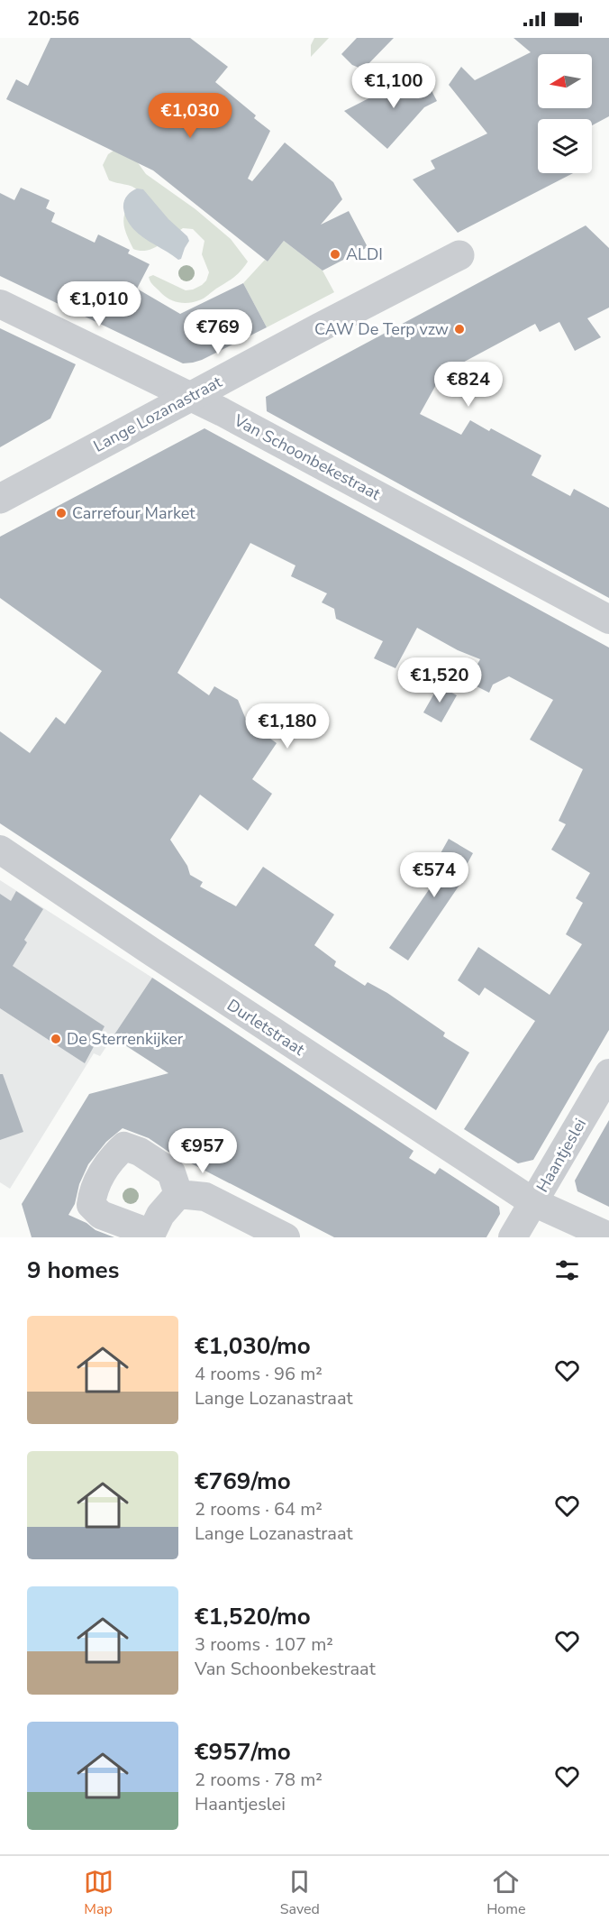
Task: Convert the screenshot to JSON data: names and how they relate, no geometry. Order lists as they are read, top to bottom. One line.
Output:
{"streets":{"street":["Lange Lozanastraat","Van Schoonbekestraat","Durletstraat","Haantjeslei"]},"crossings":[["Lange Lozanastraat","Van Schoonbekestraat"],["Durletstraat","Haantjeslei"]],"places":["ALDI","CAW De Terp vzw","Carrefour Market","De Sterrenkijker"],"north":"left","page":{"status":"20:56","price":["€1,100","€1,030","€1,010","€769","€824","€1,520","€1,180","€574","€957"],"heading":"9 homes","list":[{"name":"€1,030/mo","note":"4 rooms · 96 m² · Lange Lozanastraat"},{"name":"€769/mo","note":"2 rooms · 64 m² · Lange Lozanastraat"},{"name":"€1,520/mo","note":"3 rooms · 107 m² · Van Schoonbekestraat"},{"name":"€957/mo","note":"2 rooms · 78 m² · Haantjeslei"}],"tabs":["Map","Saved","Home"]}}
